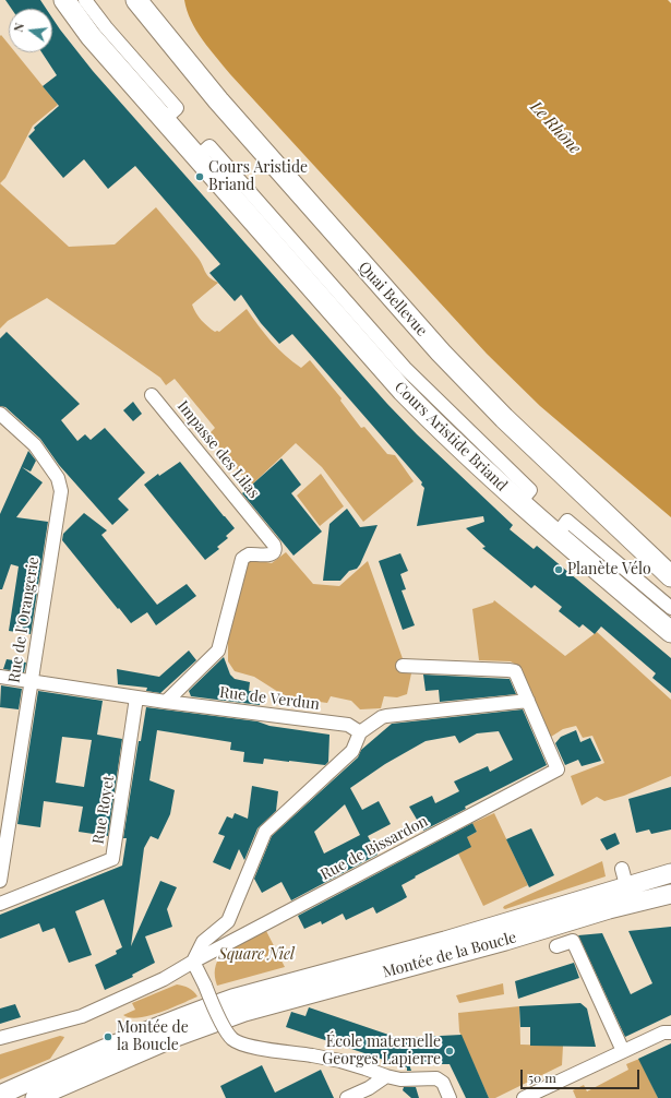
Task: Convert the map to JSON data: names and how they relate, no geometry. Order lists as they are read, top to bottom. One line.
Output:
{"streets":{"main road":["Quai Bellevue","Cours Aristide Briand","Montée de la Boucle"],"street":["Impasse des Lilas","Rue de l'Orangerie","Rue de Verdun","Rue Royet","Rue de Bissardon"]},"crossings":[["Impasse des Lilas","Rue de Verdun"],["Rue de l'Orangerie","Rue de Verdun"],["Rue de Verdun","Rue Royet"]],"water":["Le Rhône"],"parks":["Square Niel"],"places":["Cours Aristide Briand","Planète Vélo","Montée de la Boucle","École maternelle Georges Lapierre"],"scale_bar":"50 m","north":"left"}
